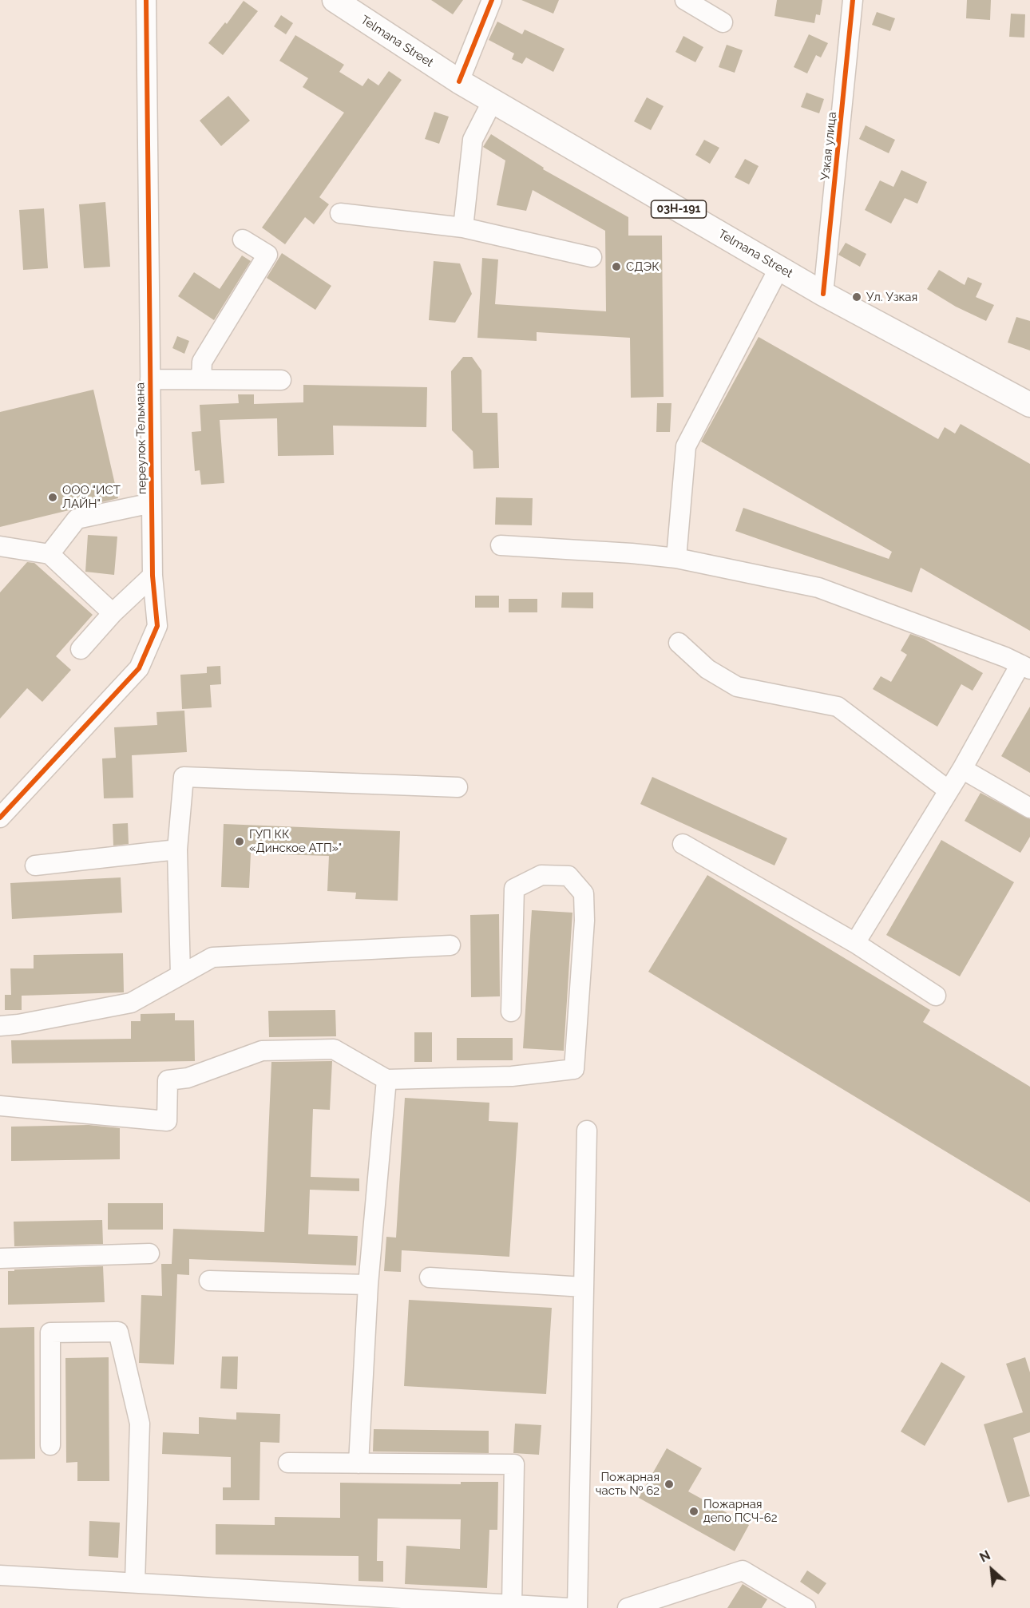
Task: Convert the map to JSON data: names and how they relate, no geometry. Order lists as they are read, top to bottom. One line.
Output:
{"streets":{"main road":["Telmana Street","03Н-191"],"street":["Узкая улица","переулок Тельмана"]},"crossings":[["Telmana Street","Узкая улица"]],"places":["СДЭК","Ул. Узкая","ООО \"ИСТ ЛАЙН\"","ГУП КК «Динское АТП»\"","Пожарная часть № 62","Пожарная депо ПСЧ-62"],"north":"top left"}
